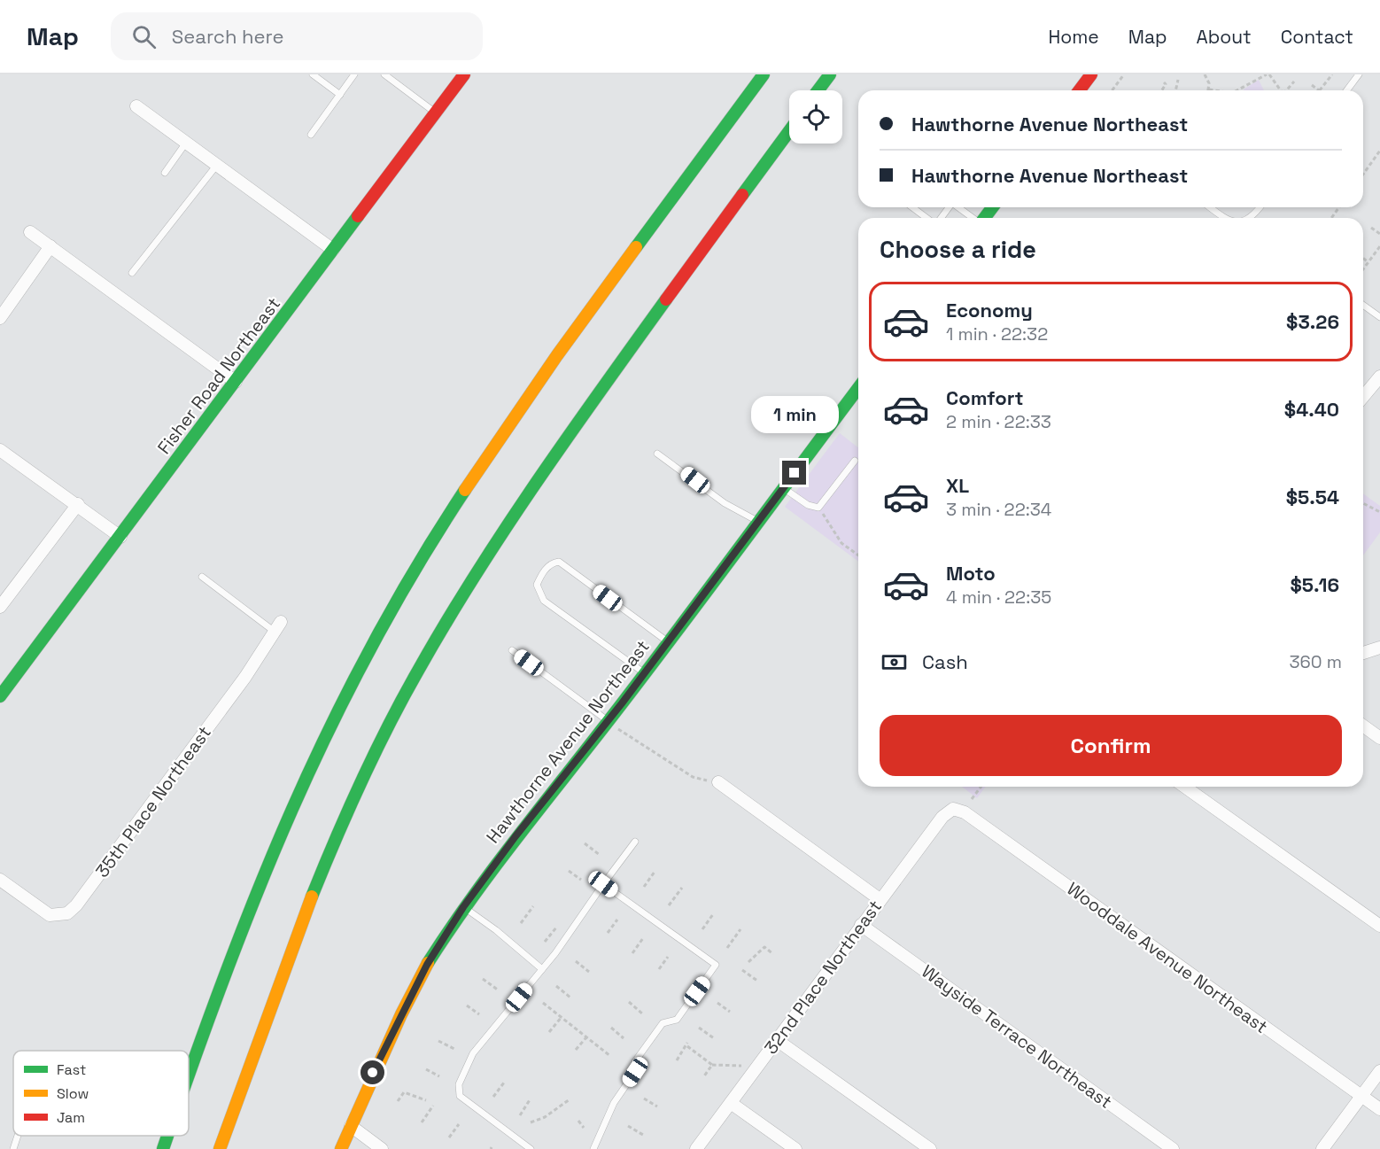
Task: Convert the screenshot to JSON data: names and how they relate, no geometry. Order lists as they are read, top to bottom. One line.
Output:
{"streets":{"main road":["Fisher Road Northeast","Hawthorne Avenue Northeast"],"street":["35th Place Northeast","Wooddale Avenue Northeast","32nd Place Northeast","Wayside Terrace Northeast"]},"crossings":[["Wooddale Avenue Northeast","32nd Place Northeast"],["32nd Place Northeast","Wayside Terrace Northeast"]],"legend":["Fast","Slow","Jam"],"page":{"header":"Map","search":"Search here","nav":["Home","Map","About","Contact"],"banner":["Hawthorne Avenue Northeast","Hawthorne Avenue Northeast"],"heading":"Choose a ride","list":[{"name":"Economy","note":"1 min · 22:32","value":"$3.26"},{"name":"Comfort","note":"2 min · 22:33","value":"$4.40"},{"name":"XL","note":"3 min · 22:34","value":"$5.54"},{"name":"Moto","note":"4 min · 22:35","value":"$5.16"}],"bubble":"1 min","pay":["Cash","360 m"],"buttons":"Confirm"}}
